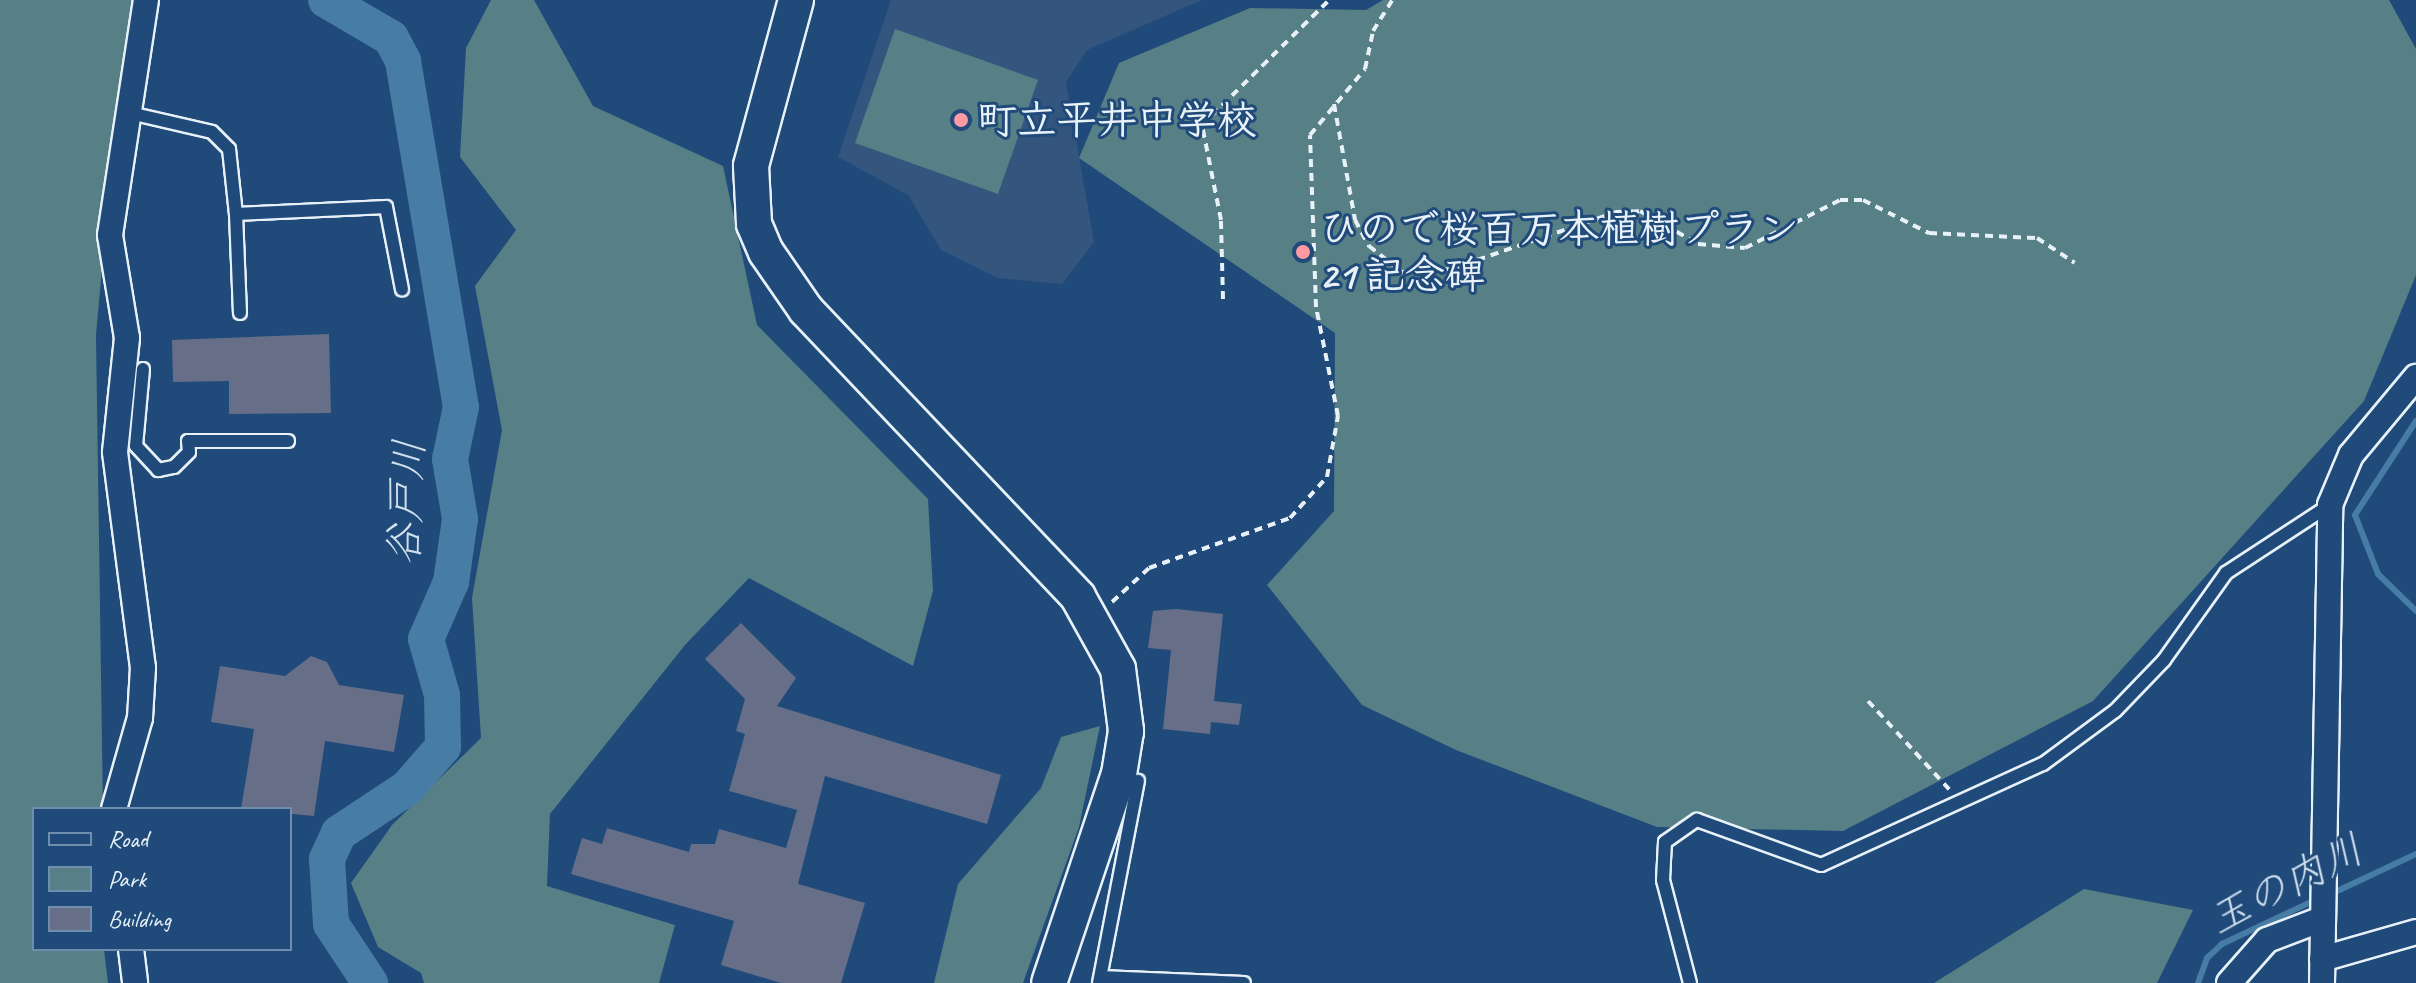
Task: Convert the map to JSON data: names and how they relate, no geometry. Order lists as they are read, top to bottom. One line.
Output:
{"water":["谷戸川","玉の内川"],"places":["町立平井中学校","ひので桜百万本植樹プラン 21 記念碑"],"legend":["Road","Park","Building"]}
